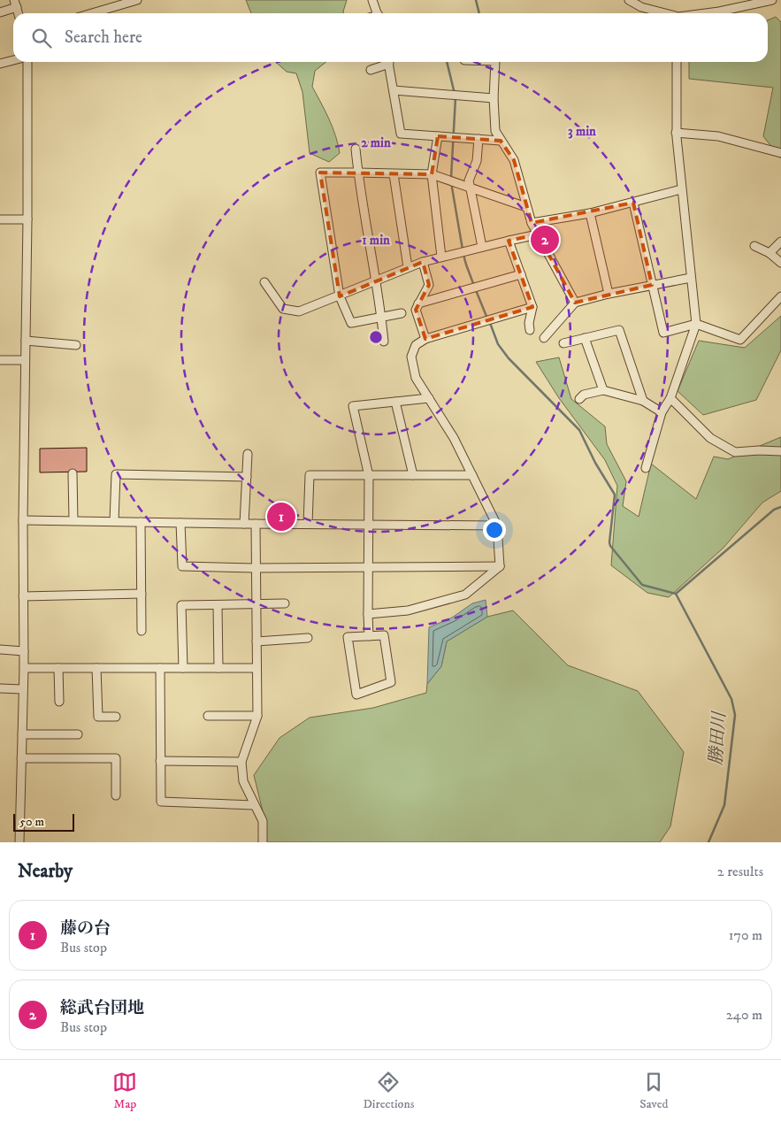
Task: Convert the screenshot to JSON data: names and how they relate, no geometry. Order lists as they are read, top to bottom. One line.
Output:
{"water":["勝田川"],"scale_bar":"50 m","page":{"search":"Search here","pins":["2","1"],"scale":"50 m","heading":["Nearby","2 results"],"list":[{"mark":"1","name":"藤の台","note":"Bus stop","value":"170 m"},{"mark":"2","name":"総武台団地","note":"Bus stop","value":"240 m"}],"nav":["Map","Directions","Saved"]},"rings":["3 min","2 min","1 min"]}
